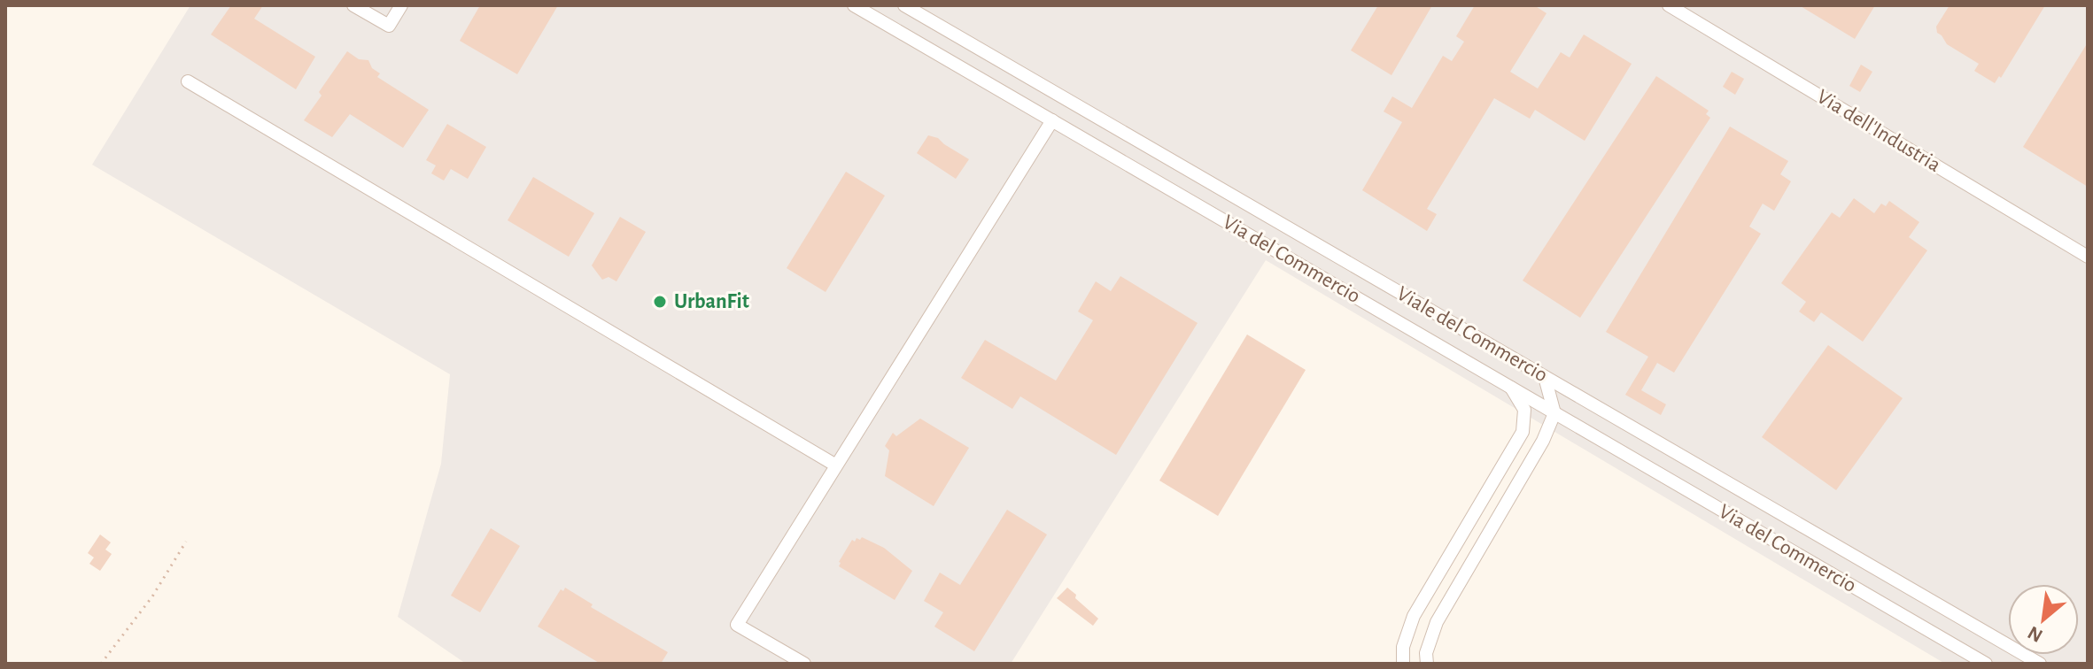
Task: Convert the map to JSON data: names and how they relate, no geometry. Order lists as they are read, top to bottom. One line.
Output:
{"streets":{"street":["Via dell'Industria","Via del Commercio","Viale del Commercio"]},"places":["UrbanFit"],"north":"bottom left"}
